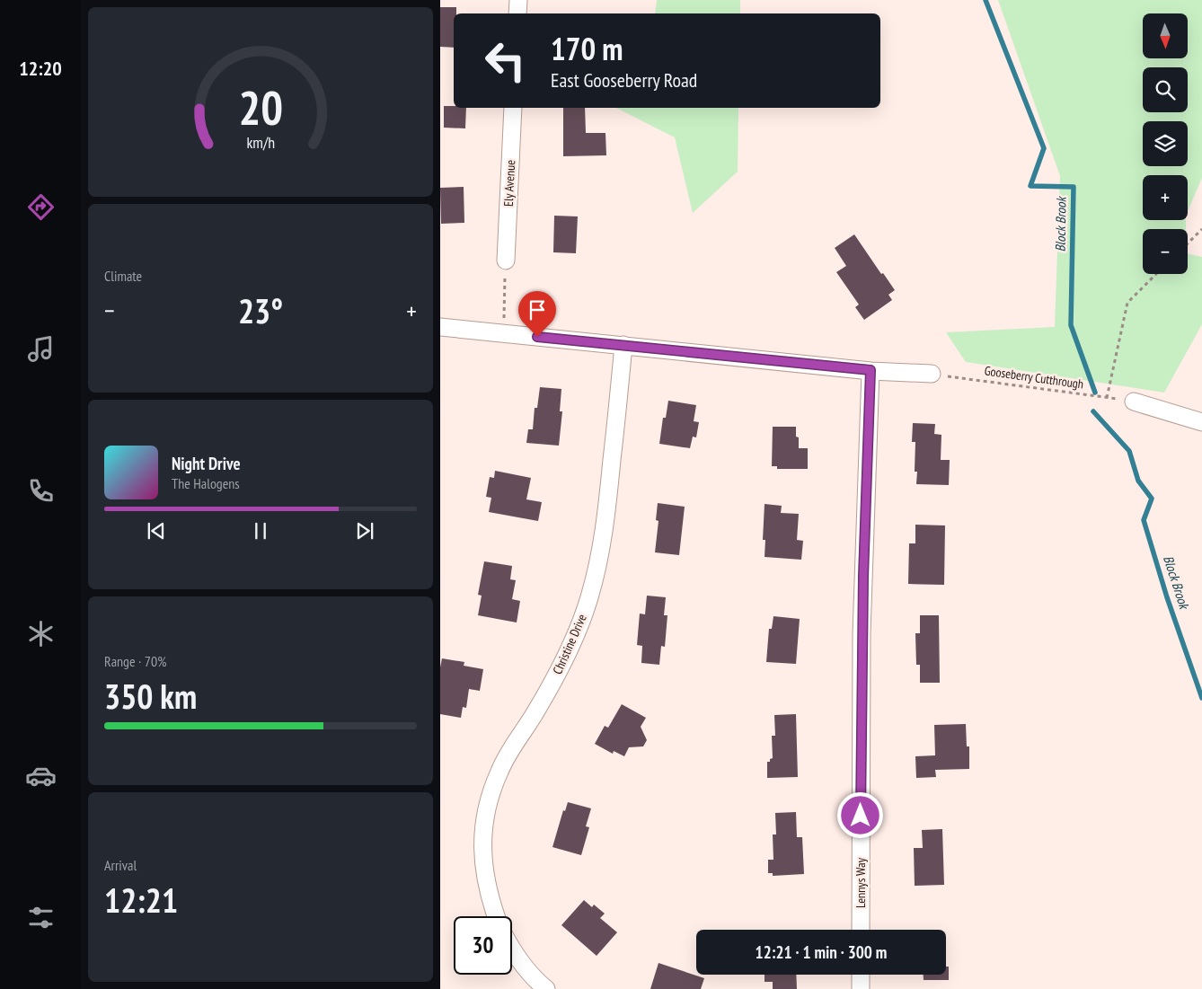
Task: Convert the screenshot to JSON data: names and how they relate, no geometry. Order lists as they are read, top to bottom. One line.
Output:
{"streets":{"street":["Ely Avenue","Christine Drive","Lennys Way"],"path":["Gooseberry Cutthrough"]},"water":["Block Brook"],"north":"bottom","page":{"tabs":"12:20","map_buttons":["+","−"],"turn":["170 m","East Gooseberry Road"],"tile":["Climate",["Range · 70%","350 km"],["Arrival","12:21"]],"heat":["−","23°","+"],"song":["Night Drive","The Halogens"],"limit":"30","trip":"12:21 · 1 min · 300 m","gauge":["20","km/h"]}}
